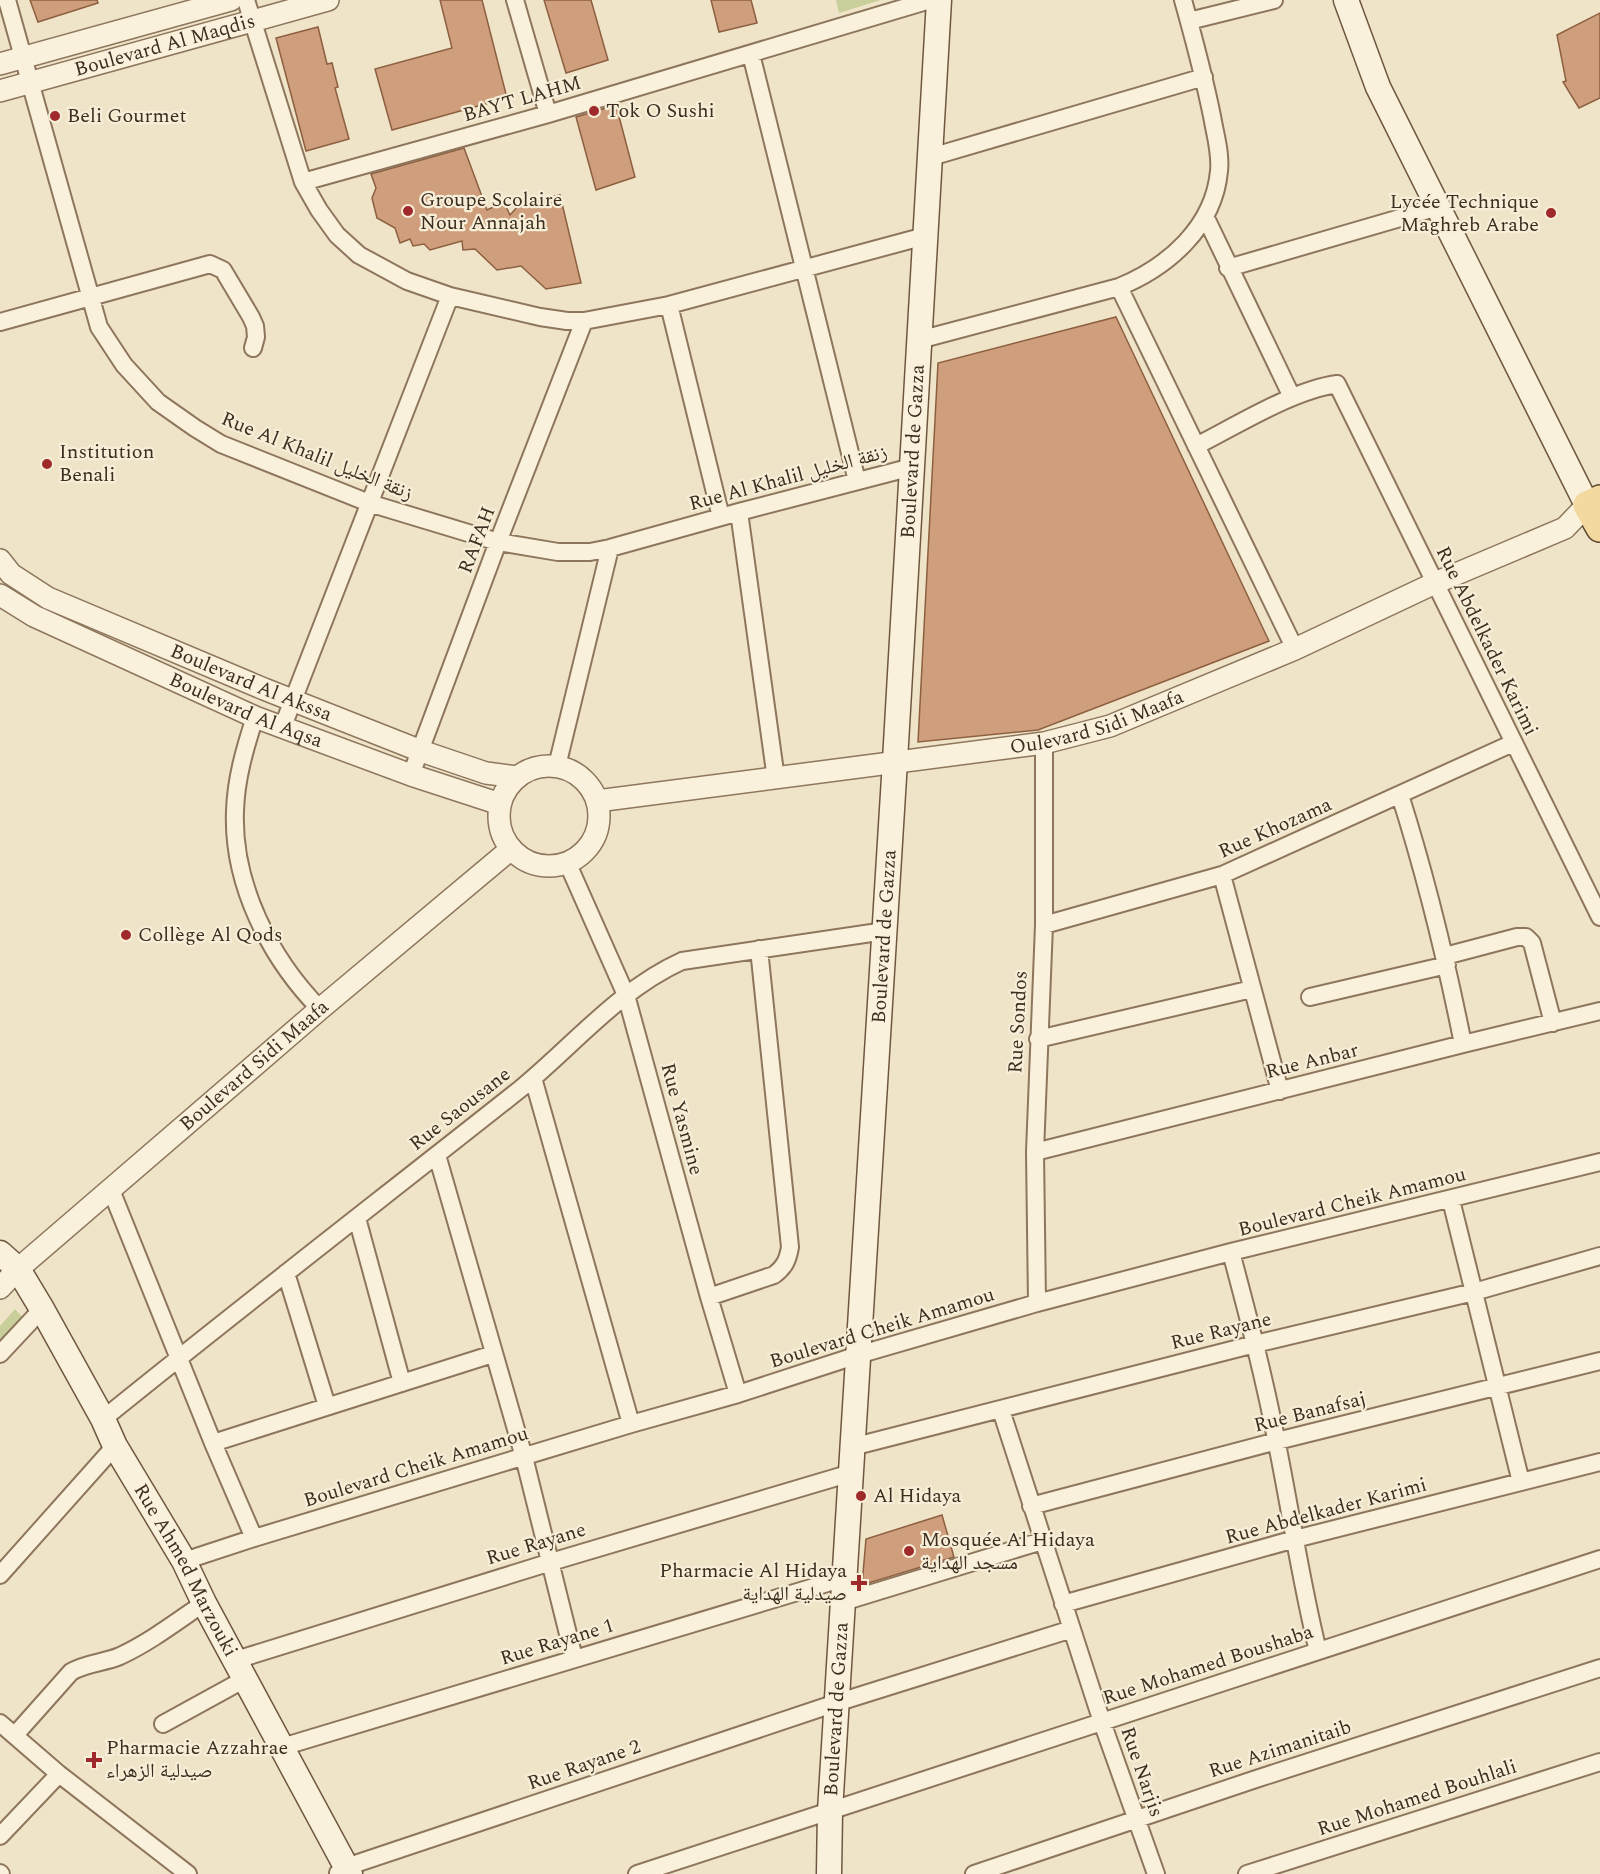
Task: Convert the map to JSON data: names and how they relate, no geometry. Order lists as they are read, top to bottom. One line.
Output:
{"streets":{"main road":["Boulevard de Gazza","Rue Ahmed Marzouki"],"street":["Boulevard Al Maqdis","BAYT LAHM","Rue Al Khalil زنقة الخليل","RAFAH","Rue Abdelkader Karimi","Boulevard Al Akssa","Boulevard Al Aqsa","Oulevard Sidi Maafa","Rue Khozama","Rue Sondos","Rue Anbar","Boulevard Sidi Maafa","Rue Saousane","Rue Yasmine","Boulevard Cheik Amamou","Rue Rayane","Rue Banafsaj","Rue Rayane 1","Rue Mohamed Boushaba","Rue Azimanitaib","Rue Rayane 2","Rue Narjis","Rue Mohamed Bouhlali"]},"crossings":[["Boulevard Al Maqdis","Rue Al Khalil زنقة الخليل"],["Boulevard de Gazza","Rue Al Khalil زنقة الخليل"],["Boulevard de Gazza","Oulevard Sidi Maafa"],["Boulevard de Gazza","Rue Saousane"],["Boulevard de Gazza","Boulevard Cheik Amamou"],["Boulevard de Gazza","Rue Rayane"],["Boulevard de Gazza","Rue Rayane 1"],["Boulevard de Gazza","Rue Mohamed Boushaba"],["Boulevard de Gazza","Rue Rayane 2"],["Rue Al Khalil زنقة الخليل","RAFAH"],["RAFAH","Boulevard Al Akssa"],["RAFAH","Boulevard Al Aqsa"],["Rue Abdelkader Karimi","Oulevard Sidi Maafa"],["Rue Abdelkader Karimi","Rue Khozama"],["Rue Abdelkader Karimi","Rue Narjis"],["Boulevard Al Akssa","Boulevard Al Aqsa"],["Boulevard Al Akssa","Oulevard Sidi Maafa"],["Boulevard Al Akssa","Boulevard Sidi Maafa"],["Boulevard Al Akssa","Rue Yasmine"],["Boulevard Al Aqsa","Oulevard Sidi Maafa"],["Boulevard Al Aqsa","Boulevard Sidi Maafa"],["Boulevard Al Aqsa","Rue Yasmine"],["Oulevard Sidi Maafa","Rue Sondos"],["Oulevard Sidi Maafa","Boulevard Sidi Maafa"],["Oulevard Sidi Maafa","Rue Yasmine"],["Rue Khozama","Rue Sondos"],["Rue Sondos","Rue Anbar"],["Rue Sondos","Boulevard Cheik Amamou"],["Boulevard Sidi Maafa","Rue Yasmine"],["Boulevard Sidi Maafa","Rue Ahmed Marzouki"],["Rue Saousane","Rue Yasmine"],["Rue Saousane","Rue Ahmed Marzouki"],["Rue Yasmine","Boulevard Cheik Amamou"],["Boulevard Cheik Amamou","Rue Ahmed Marzouki"],["Rue Rayane","Rue Ahmed Marzouki"],["Rue Rayane","Rue Narjis"],["Rue Banafsaj","Rue Narjis"],["Rue Ahmed Marzouki","Rue Rayane 1"],["Rue Ahmed Marzouki","Rue Rayane 2"],["Rue Mohamed Boushaba","Rue Narjis"],["Rue Azimanitaib","Rue Narjis"],["Rue Rayane 2","Rue Narjis"]],"places":{"other":["Tok O Sushi","Beli Gourmet","Groupe Scolaire Nour Annajah","Lycée Technique Maghreb Arabe","Institution Benali","Collège Al Qods","Al Hidaya","Mosquée Al Hidaya مسجد الهداية"],"health":["Pharmacie Al Hidaya صيدلية الهداية","Pharmacie Azzahrae صيدلية الزهراء"]}}
